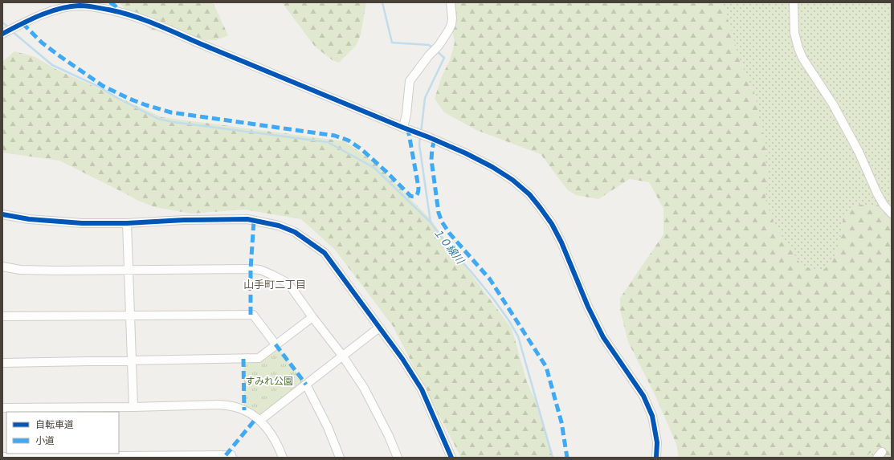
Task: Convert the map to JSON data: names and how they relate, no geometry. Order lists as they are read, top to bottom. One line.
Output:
{"districts":["山手町二丁目"],"water":["１０線川"],"parks":["すみれ公園"],"legend":["自転車道","小道"]}
